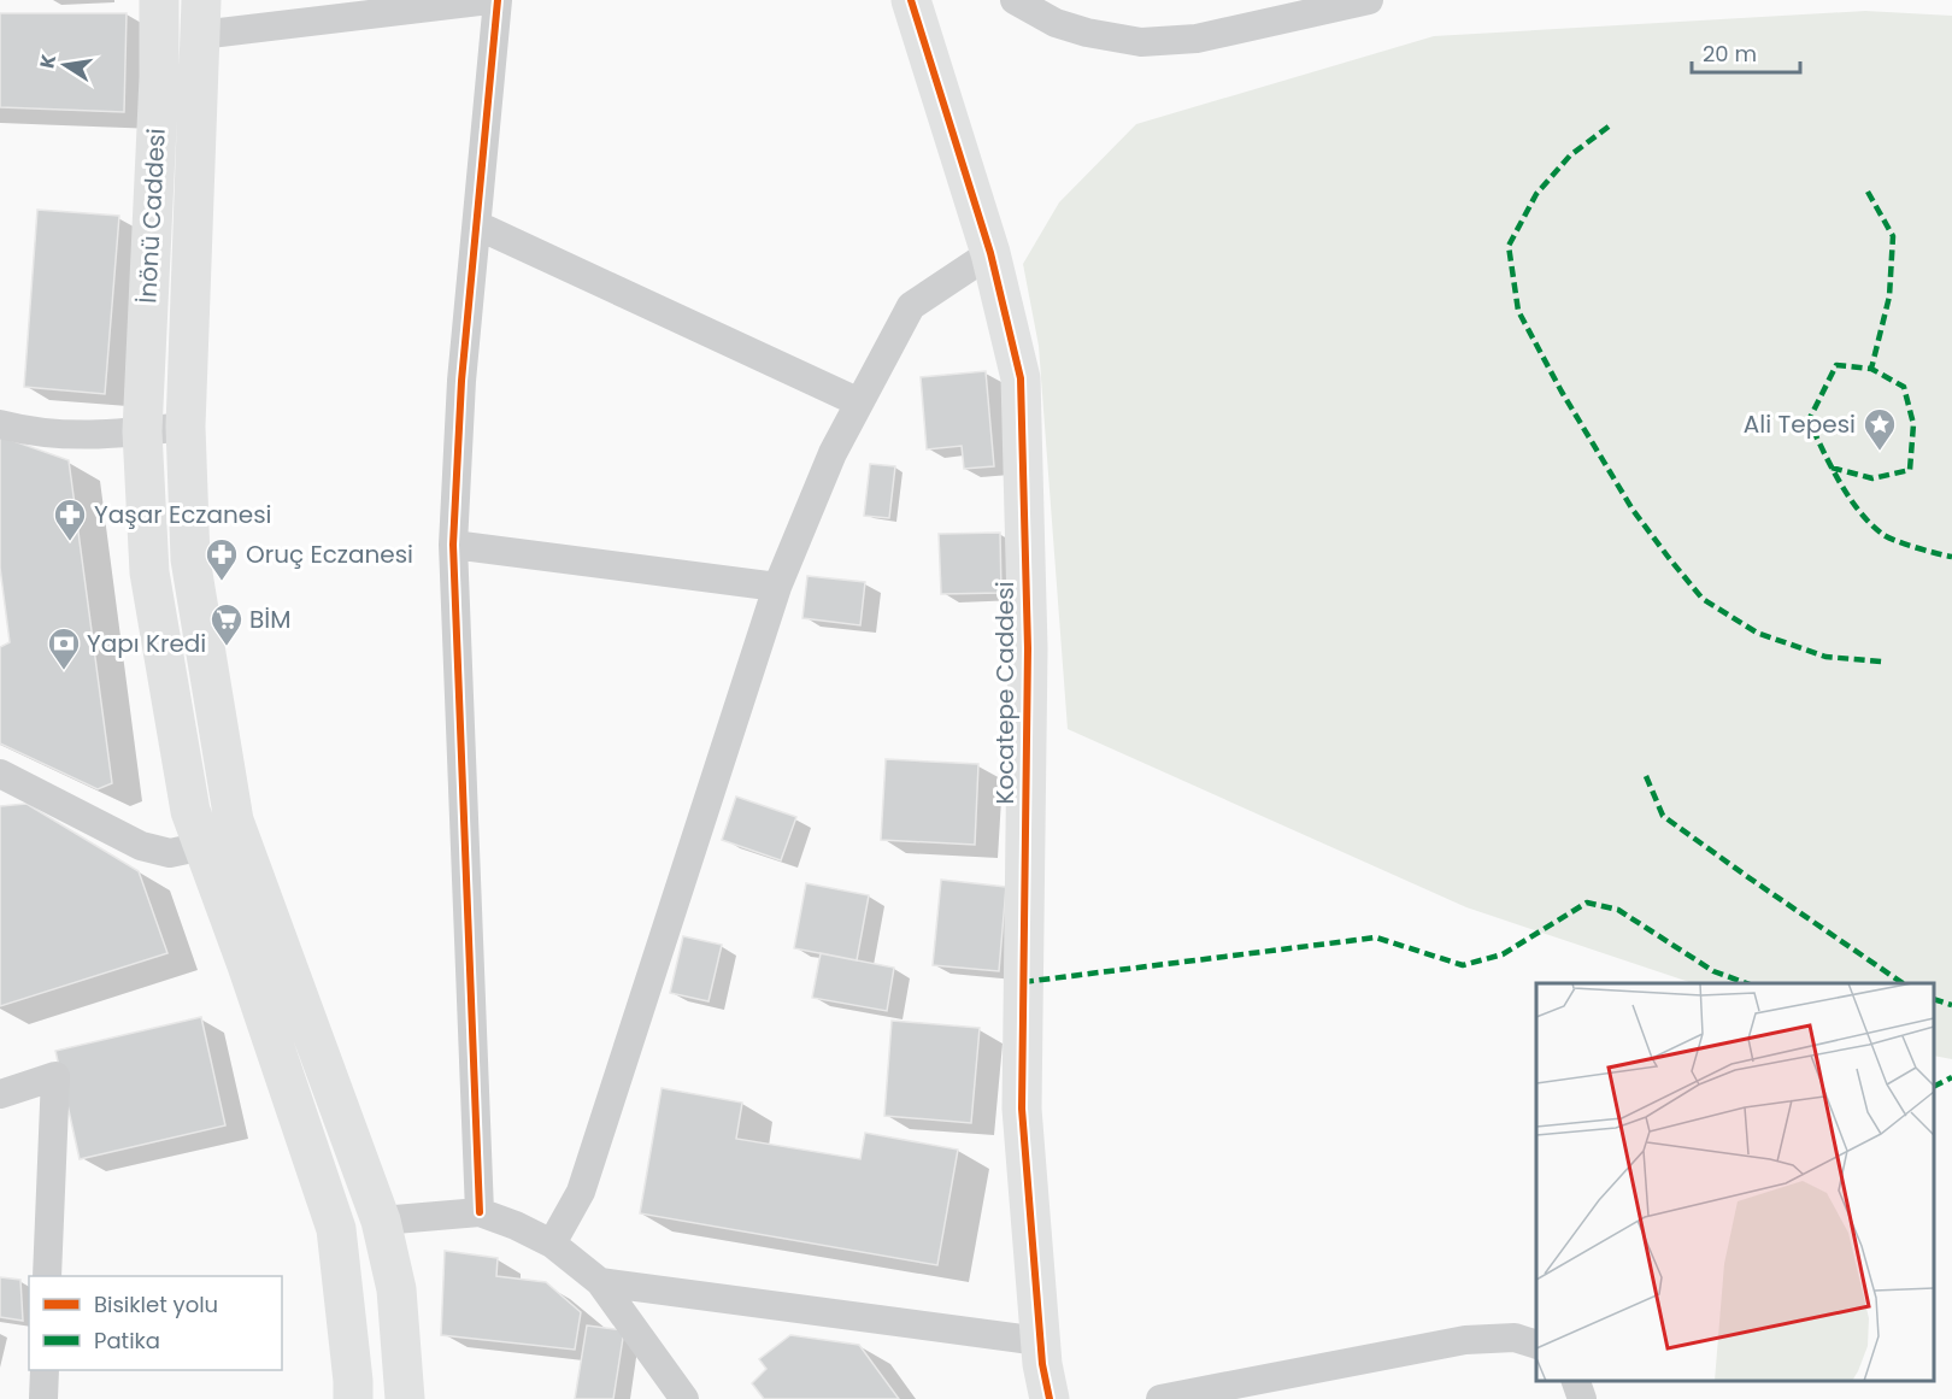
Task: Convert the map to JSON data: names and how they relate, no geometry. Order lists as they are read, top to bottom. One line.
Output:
{"streets":{"main road":["İnönü Caddesi","Kocatepe Caddesi"]},"places":{"place":["Ali Tepesi"],"pharmacy":["Yaşar Eczanesi","Oruç Eczanesi"],"supermarket":["BİM"],"bank":["Yapı Kredi"]},"legend":["Bisiklet yolu","Patika"],"scale_bar":"20 m","north":"left"}
